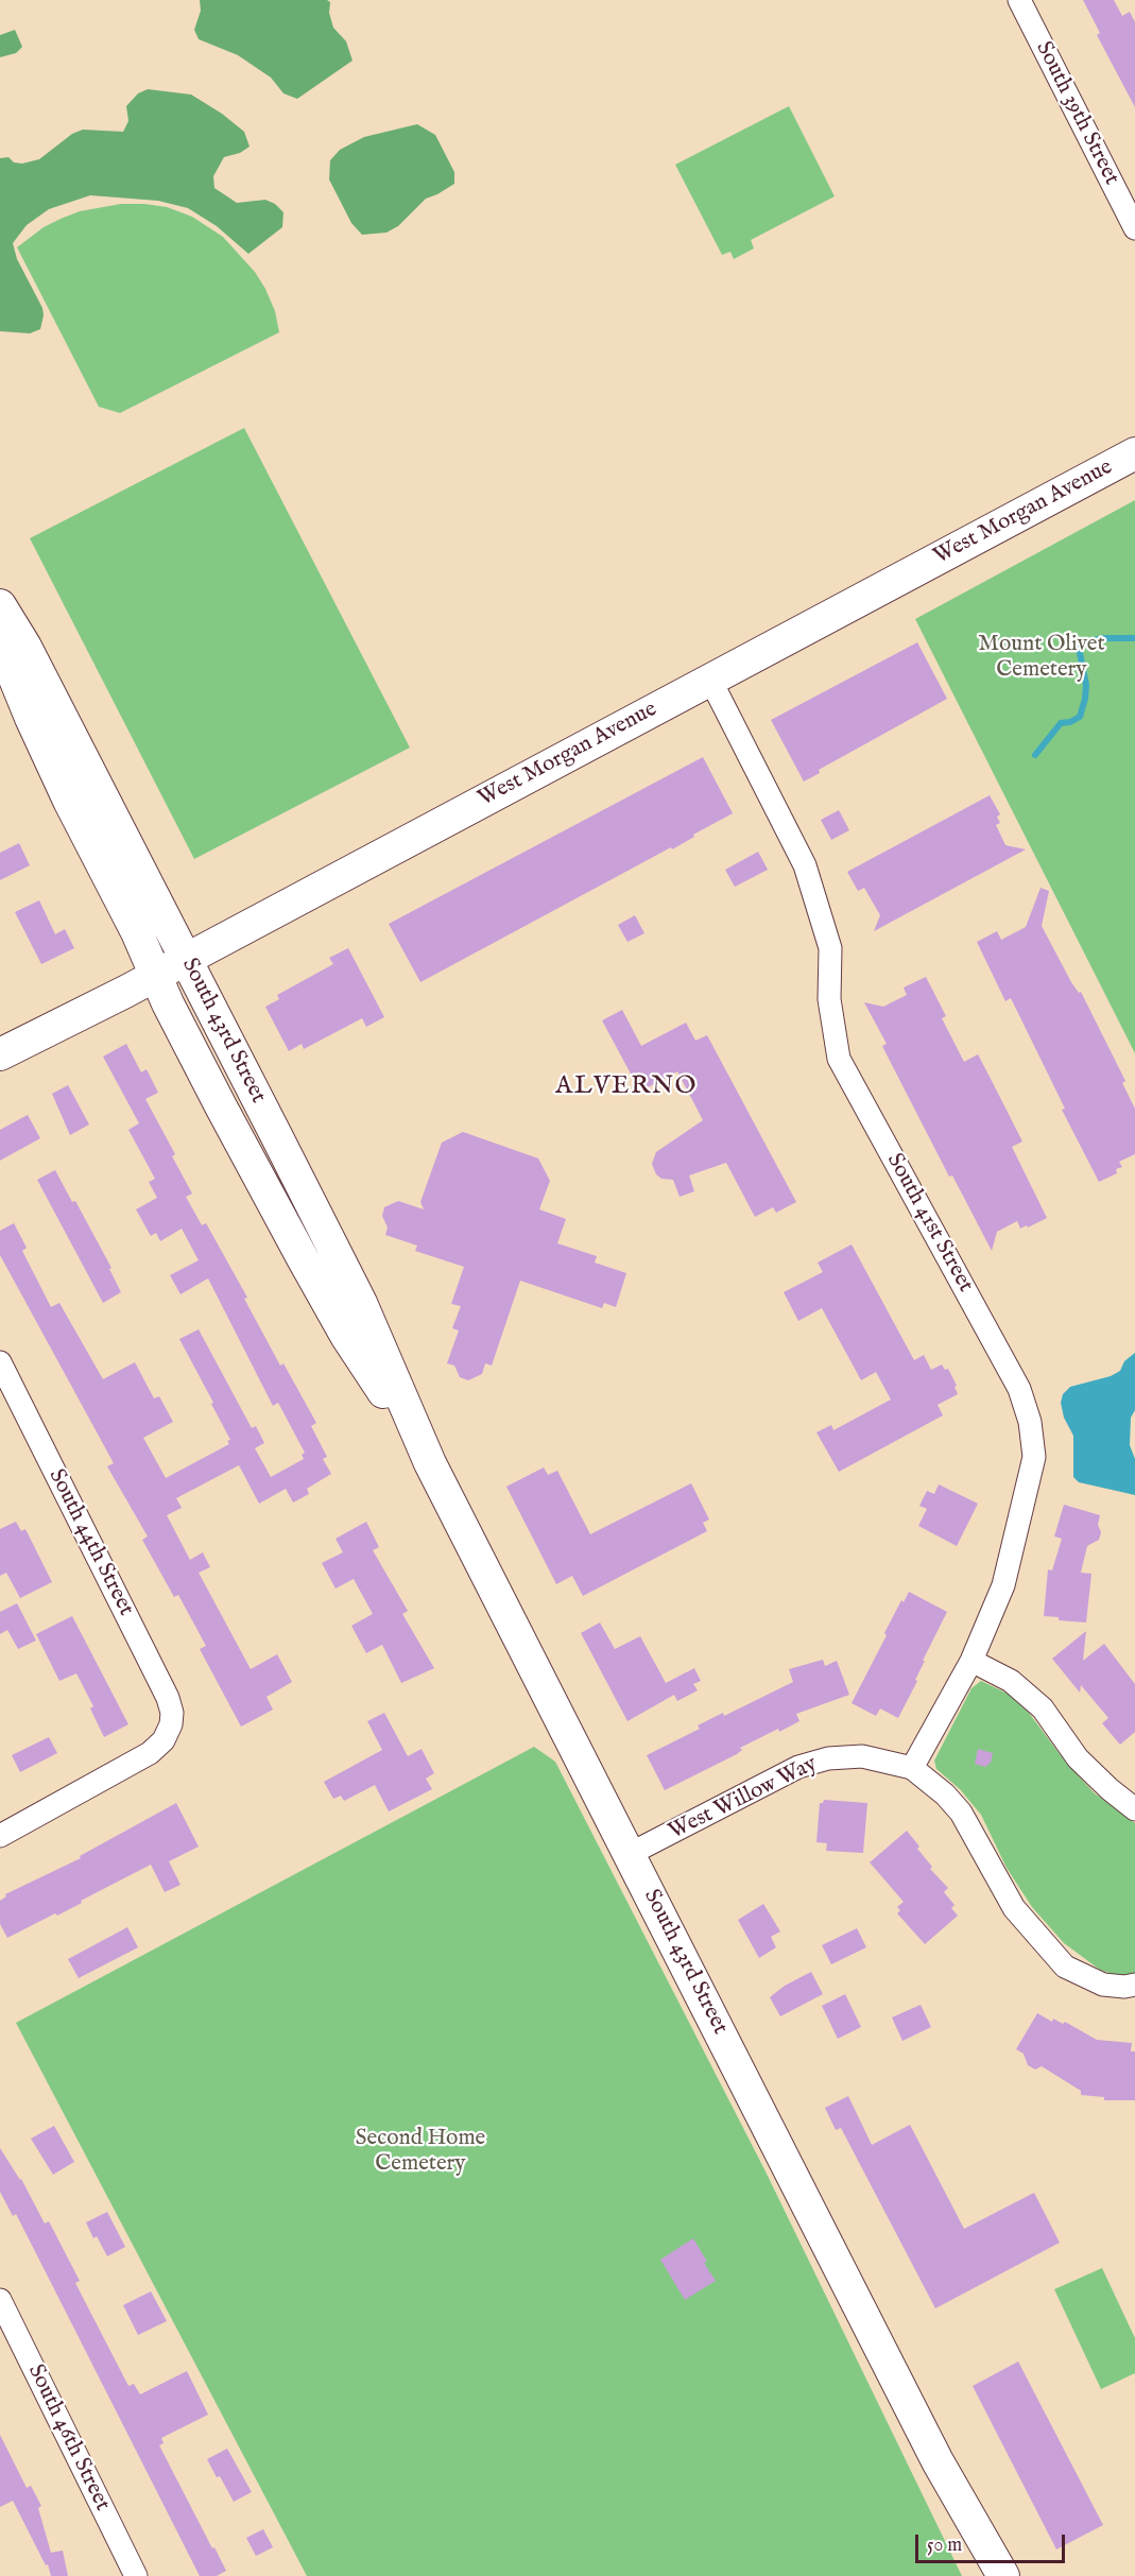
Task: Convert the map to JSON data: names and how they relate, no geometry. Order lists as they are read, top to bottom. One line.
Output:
{"streets":{"main road":["West Morgan Avenue","South 43rd Street"],"street":["South 39th Street","South 41st Street","South 44th Street","West Willow Way","South 46th Street"]},"crossings":[["West Morgan Avenue","South 43rd Street"],["West Morgan Avenue","South 41st Street"],["South 43rd Street","West Willow Way"],["South 41st Street","West Willow Way"]],"districts":["ALVERNO"],"parks":["Mount Olivet Cemetery","Second Home Cemetery"],"scale_bar":"50 m"}
